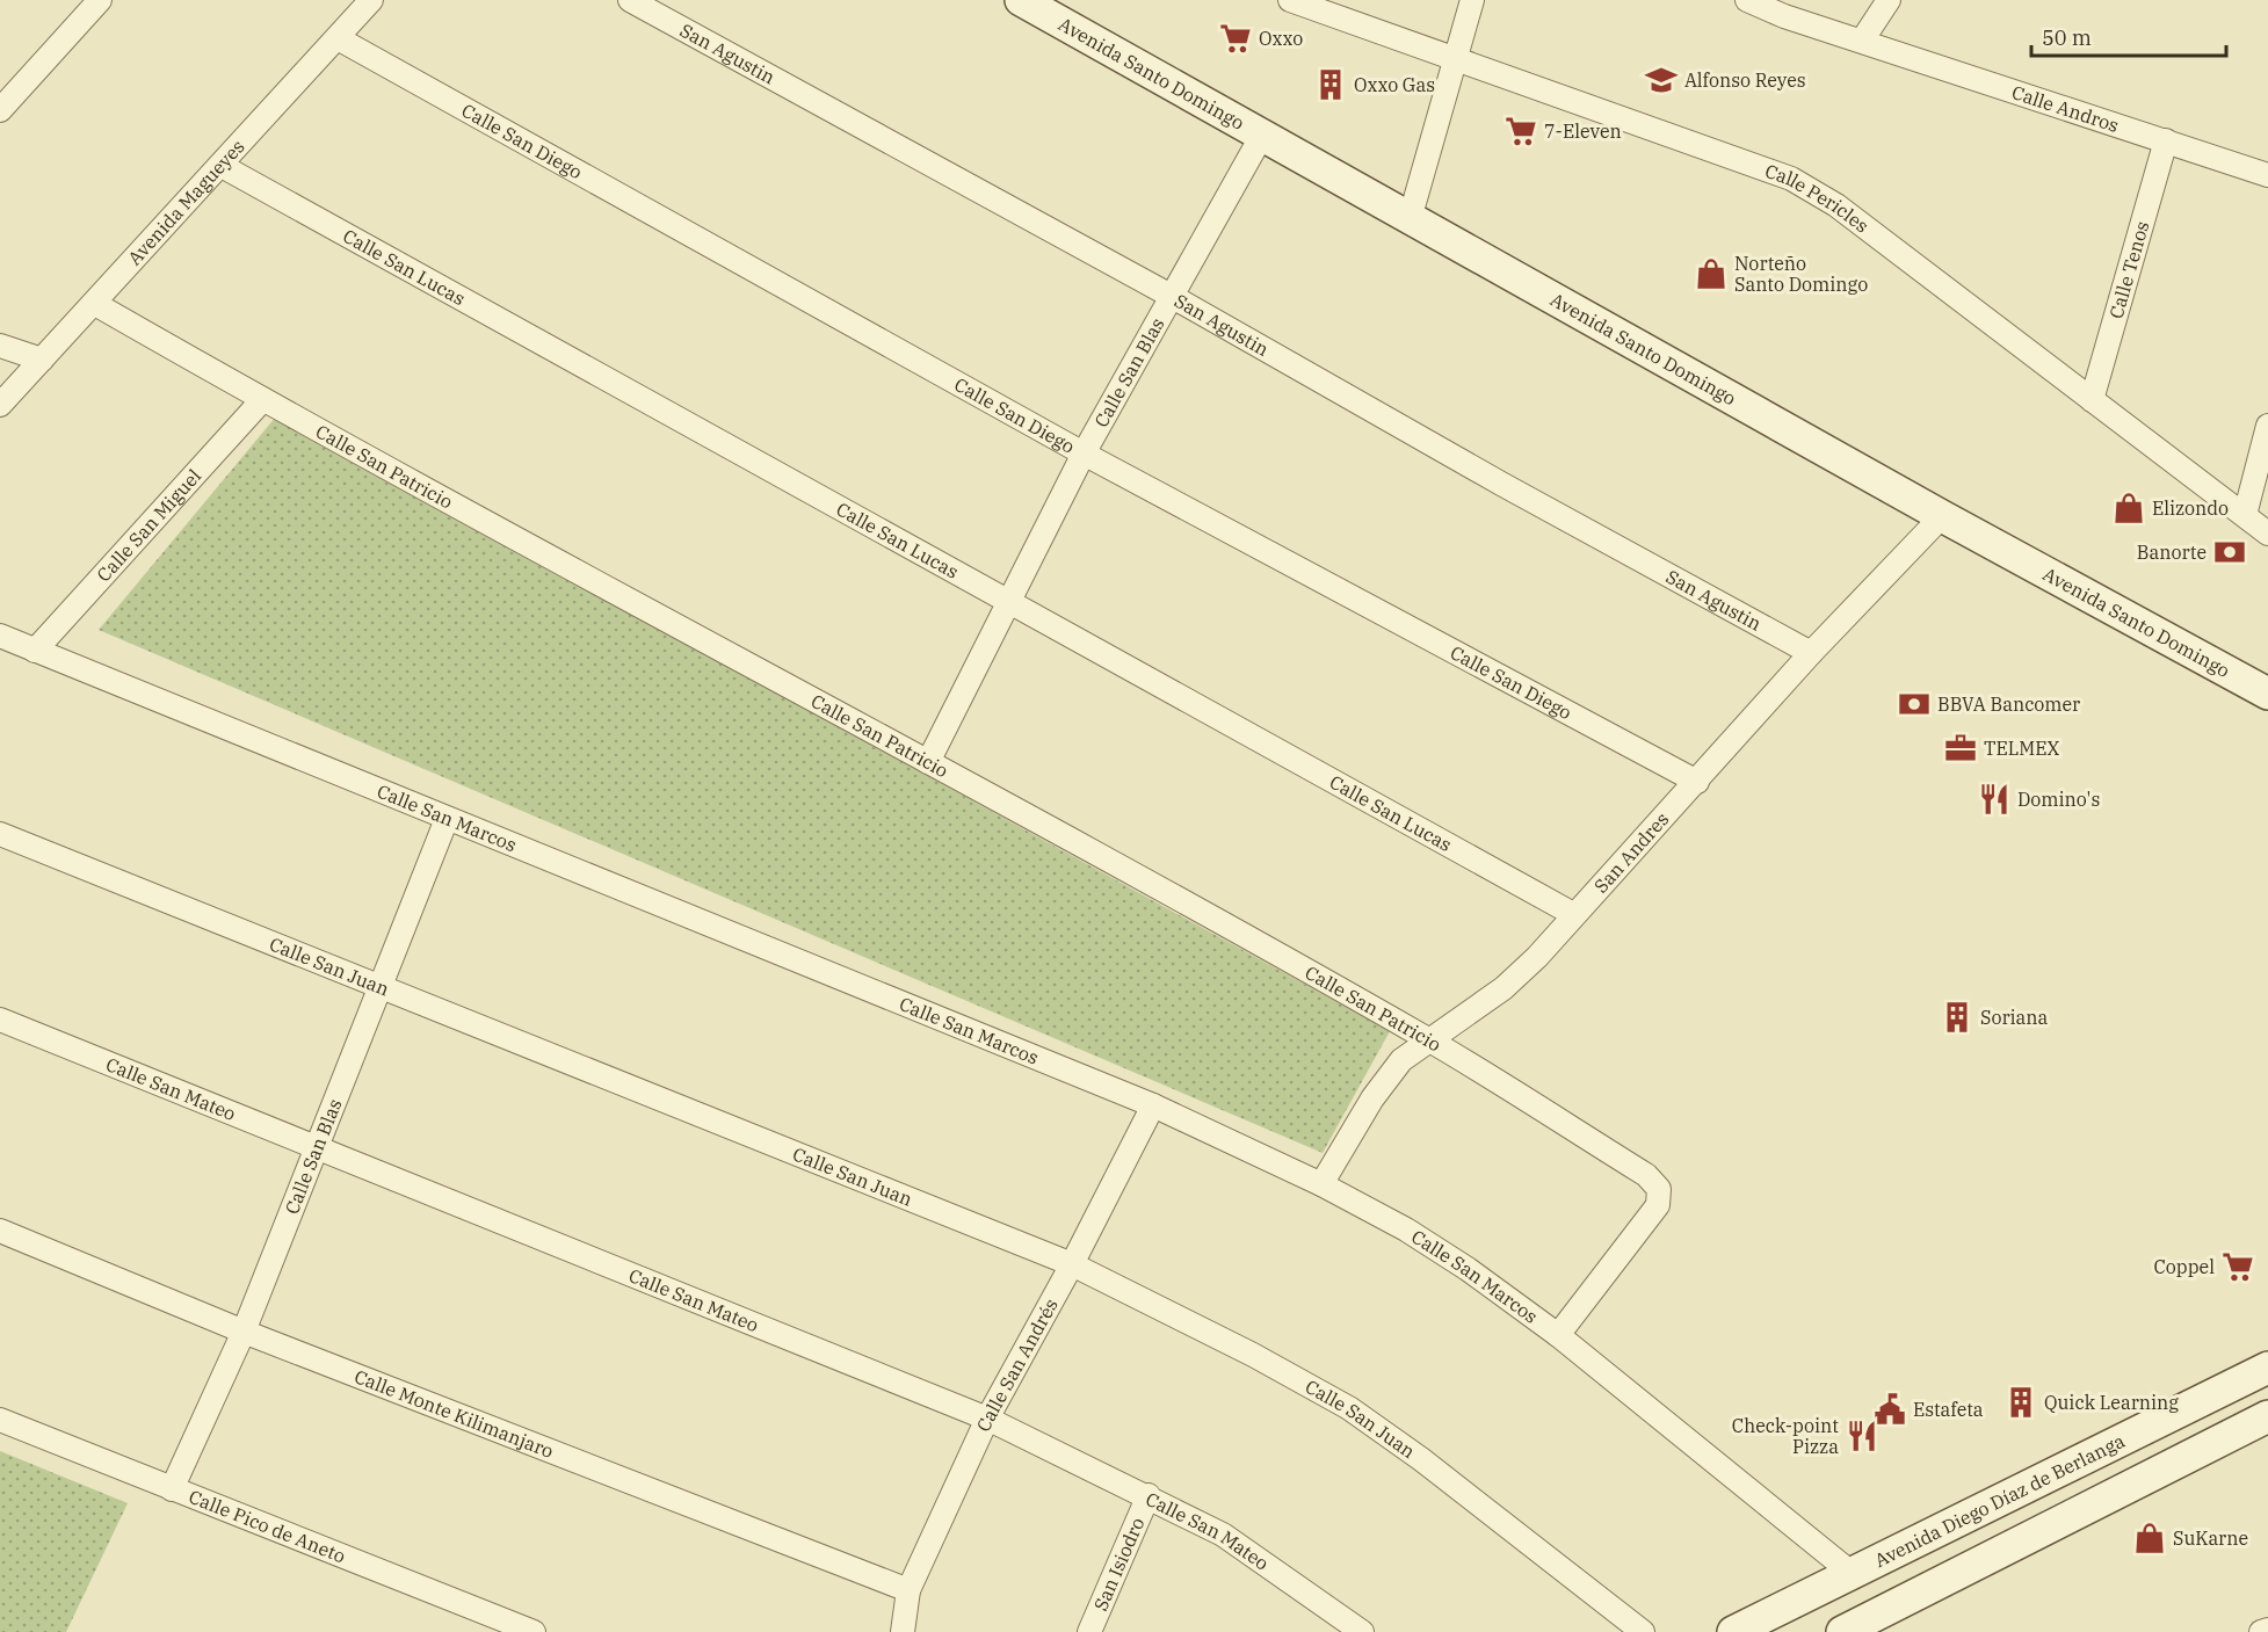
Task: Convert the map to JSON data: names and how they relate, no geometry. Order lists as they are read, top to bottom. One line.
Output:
{"streets":{"main road":["Avenida Santo Domingo","Avenida Diego Díaz de Berlanga"],"street":["San Agustin","Calle Andros","Calle San Diego","Calle Pericles","Avenida Magueyes","Calle San Lucas","Calle Tenos","Calle San Blas","Calle San Patricio","Calle San Miguel","Calle San Marcos","San Andres","Calle San Juan","Calle San Mateo","Calle San Andrés","Calle Monte Kilimanjaro","Calle Pico de Aneto","San Isiodro"]},"crossings":[["San Agustin","Calle San Blas"],["San Agustin","San Andres"],["Avenida Santo Domingo","Calle San Blas"],["Avenida Santo Domingo","San Andres"],["Calle Andros","Calle Tenos"],["Calle San Diego","Avenida Magueyes"],["Calle San Diego","Calle San Blas"],["Calle San Diego","San Andres"],["Calle Pericles","Calle Tenos"],["Avenida Magueyes","Calle San Lucas"],["Avenida Magueyes","Calle San Patricio"],["Calle San Lucas","Calle San Blas"],["Calle San Lucas","San Andres"],["Calle San Blas","Calle San Patricio"],["Calle San Blas","Calle San Marcos"],["Calle San Blas","Calle San Juan"],["Calle San Blas","Calle San Mateo"],["Calle San Blas","Calle Monte Kilimanjaro"],["Calle San Blas","Calle Pico de Aneto"],["Calle San Patricio","Calle San Miguel"],["Calle San Patricio","Calle San Marcos"],["Calle San Patricio","San Andres"],["Calle San Miguel","Calle San Marcos"],["Calle San Marcos","San Andres"],["Calle San Marcos","Calle San Andrés"],["Calle San Marcos","Avenida Diego Díaz de Berlanga"],["Calle San Juan","Calle San Andrés"],["Calle San Mateo","Calle San Andrés"],["Calle San Mateo","San Isiodro"],["Calle San Andrés","Calle Monte Kilimanjaro"]],"places":{"supermarket":["Oxxo","7-Eleven","Coppel"],"school or university":["Alfonso Reyes"],"building":["Oxxo Gas","Soriana","Quick Learning"],"shop":["Norteño Santo Domingo","Elizondo","SuKarne"],"bank":["Banorte","BBVA Bancomer"],"office":["TELMEX"],"restaurant":["Domino's","Check-point Pizza"],"public building":["Estafeta"]},"scale_bar":"50 m"}
